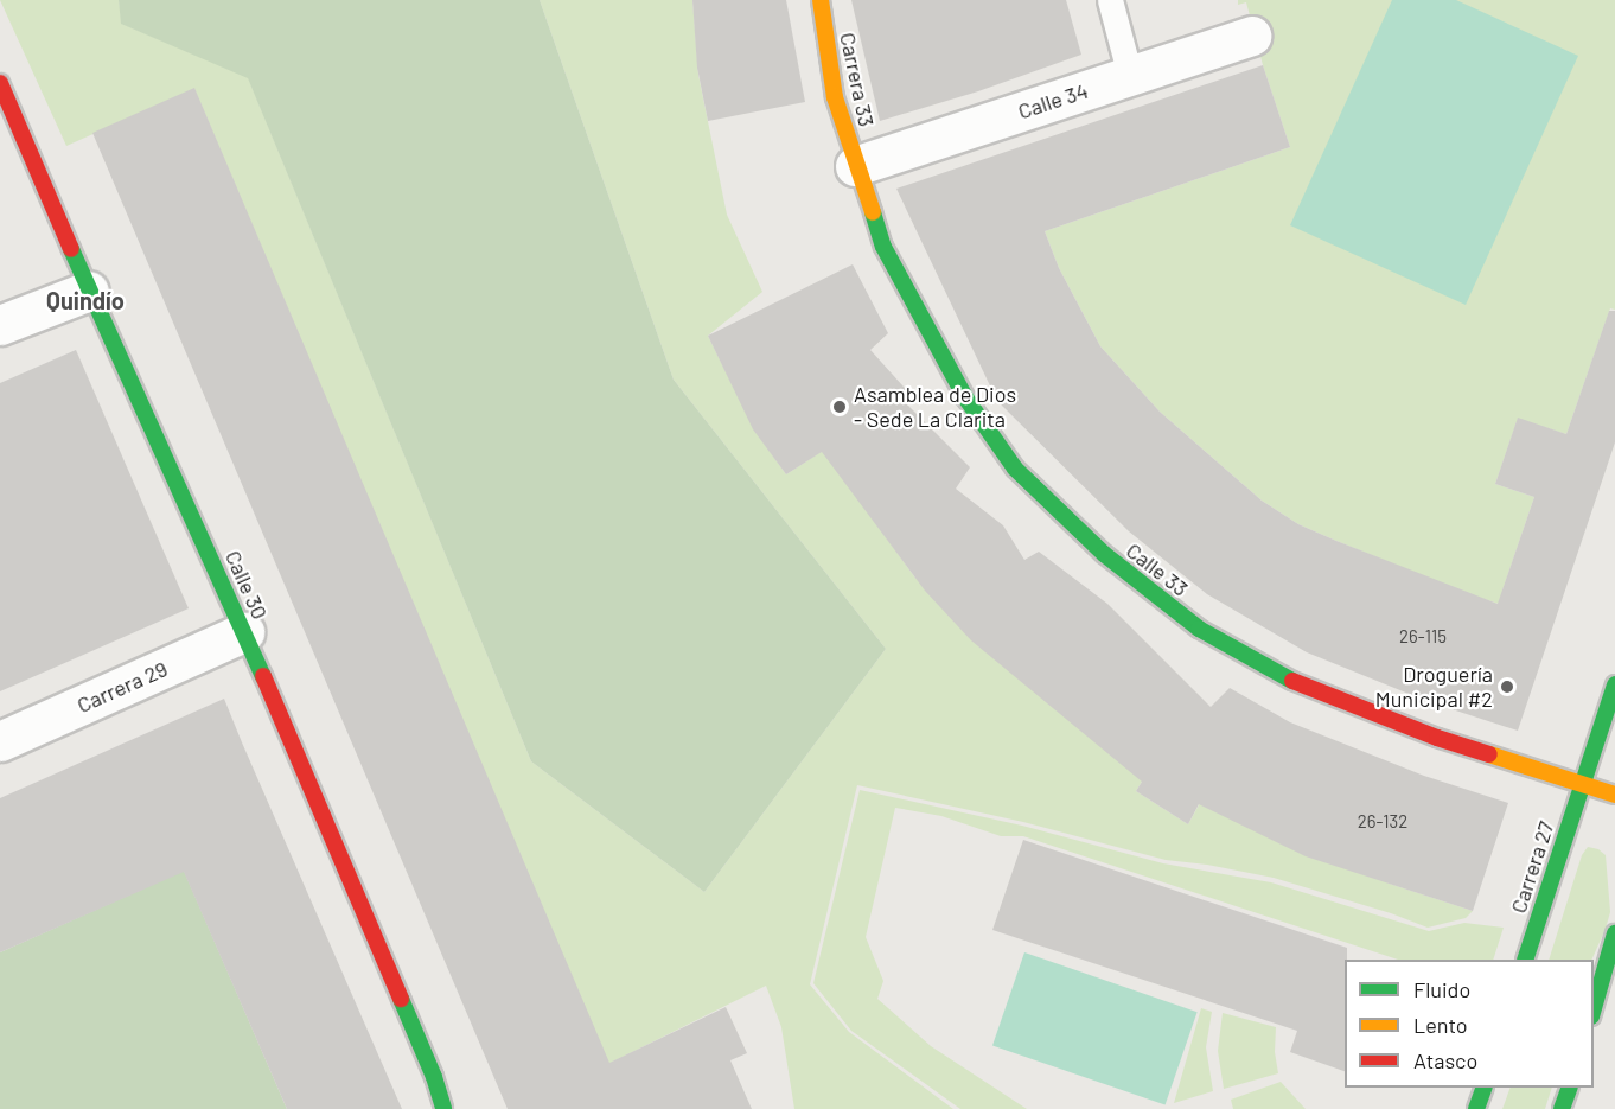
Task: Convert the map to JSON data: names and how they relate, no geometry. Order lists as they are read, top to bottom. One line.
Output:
{"streets":{"street":["Carrera 33","Calle 34","Calle 33","Calle 30","Carrera 29","Carrera 27"]},"crossings":[["Carrera 33","Calle 34"],["Carrera 33","Calle 33"],["Calle 34","Calle 33"],["Calle 33","Carrera 27"],["Calle 30","Carrera 29"]],"districts":["Quindío"],"places":["Asamblea de Dios - Sede La Clarita","Droguería Municipal #2"],"house_numbers":["26-115","26-132"],"legend":["Fluido","Lento","Atasco"]}
